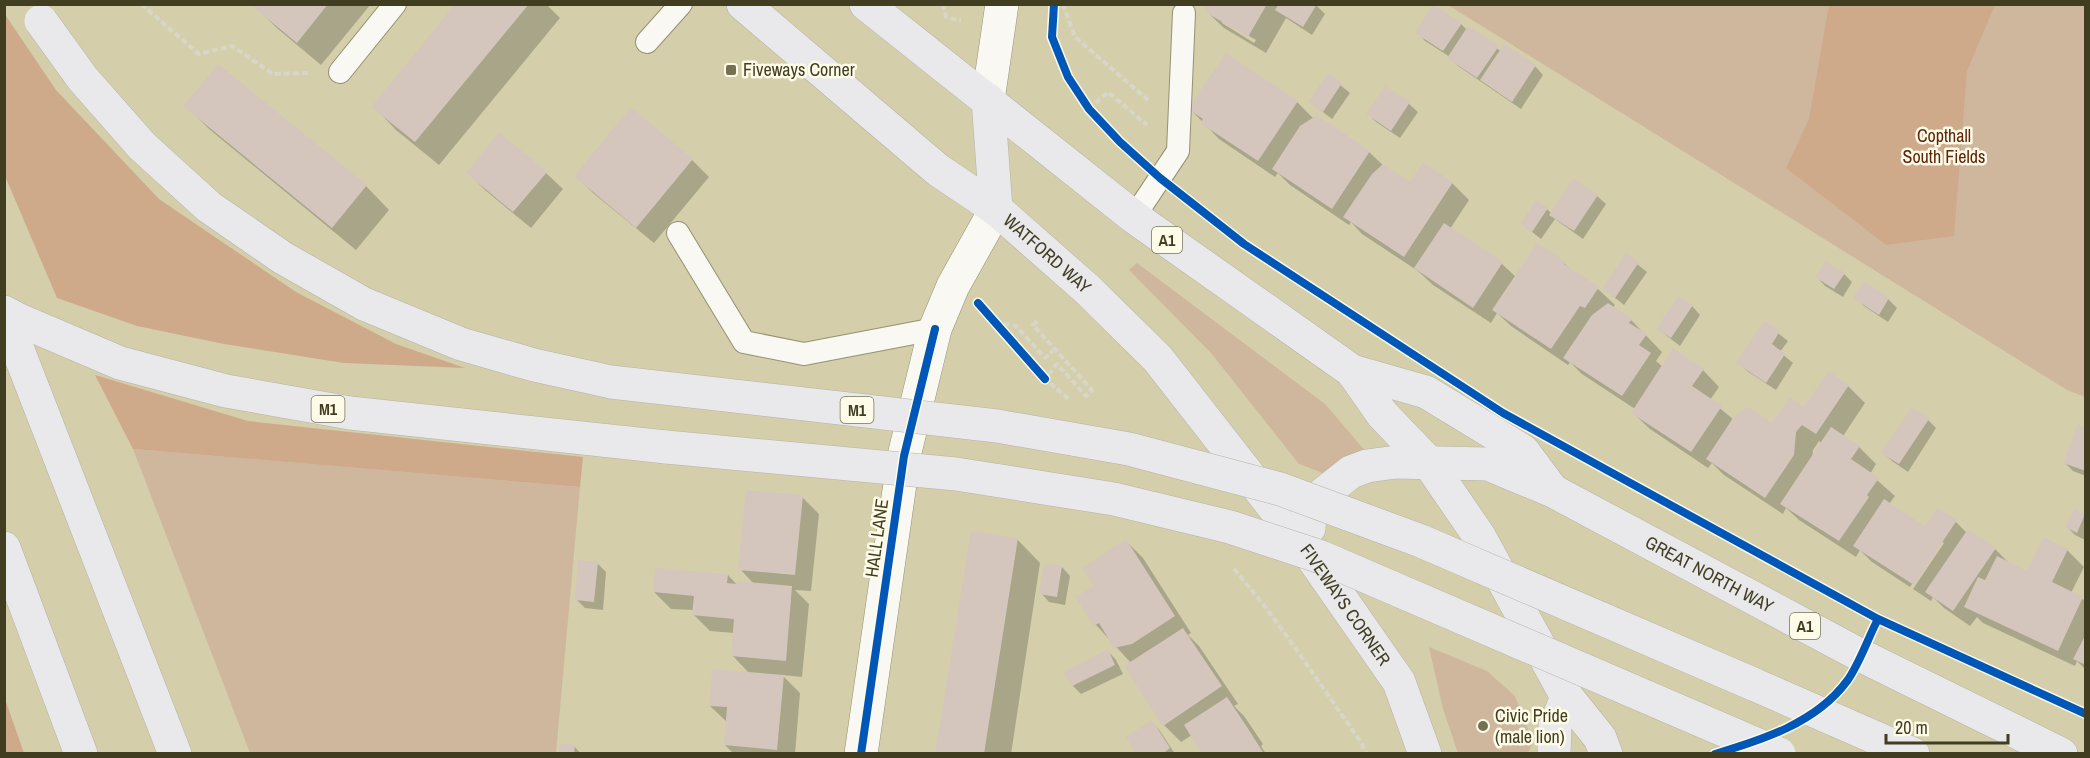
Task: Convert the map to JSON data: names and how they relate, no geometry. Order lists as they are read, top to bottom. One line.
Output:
{"streets":{"highway":["A1","WATFORD WAY","M1","GREAT NORTH WAY","FIVEWAYS CORNER"],"street":["HALL LANE"]},"crossings":[["A1","GREAT NORTH WAY"],["A1","FIVEWAYS CORNER"],["WATFORD WAY","HALL LANE"],["WATFORD WAY","FIVEWAYS CORNER"],["GREAT NORTH WAY","FIVEWAYS CORNER"]],"parks":["Copthall South Fields"],"places":{"transit":["Fiveways Corner"],"other":["Civic Pride (male lion)"]},"scale_bar":"20 m"}
